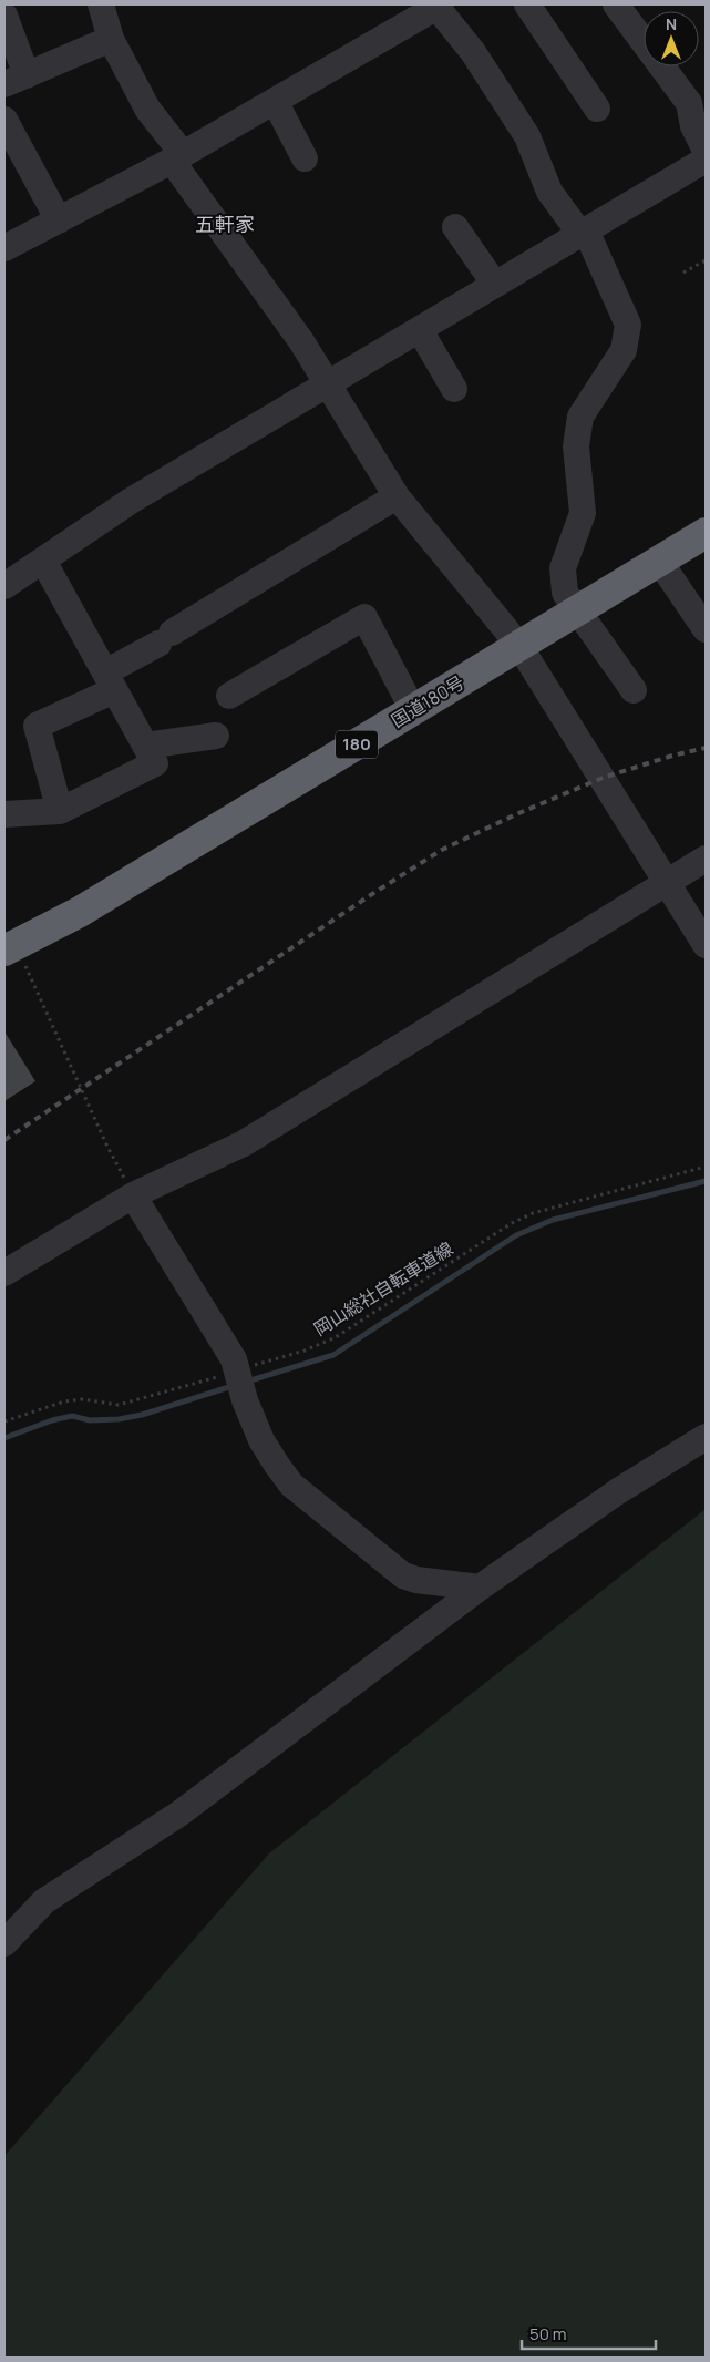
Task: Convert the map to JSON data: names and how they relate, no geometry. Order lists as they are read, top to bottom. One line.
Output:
{"streets":{"highway":["国道180号","180"],"path":["岡山総社自転車道線"]},"districts":["五軒家"],"scale_bar":"50 m","north":"top"}
